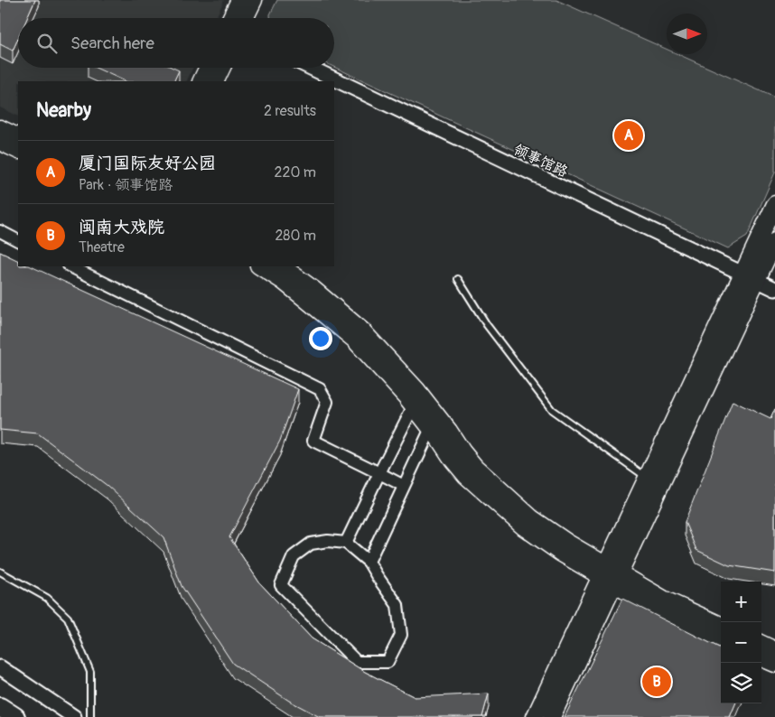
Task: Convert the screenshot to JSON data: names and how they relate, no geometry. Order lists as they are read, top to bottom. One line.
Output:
{"streets":{"street":["领事馆路"]},"north":"right","page":{"search":"Search here","heading":["Nearby","2 results"],"pins":["A","B"],"list":[{"mark":"A","name":"厦门国际友好公园","note":"Park · 领事馆路","value":"220 m"},{"mark":"B","name":"闽南大戏院","note":"Theatre","value":"280 m"}],"map_buttons":["+","−"]}}
